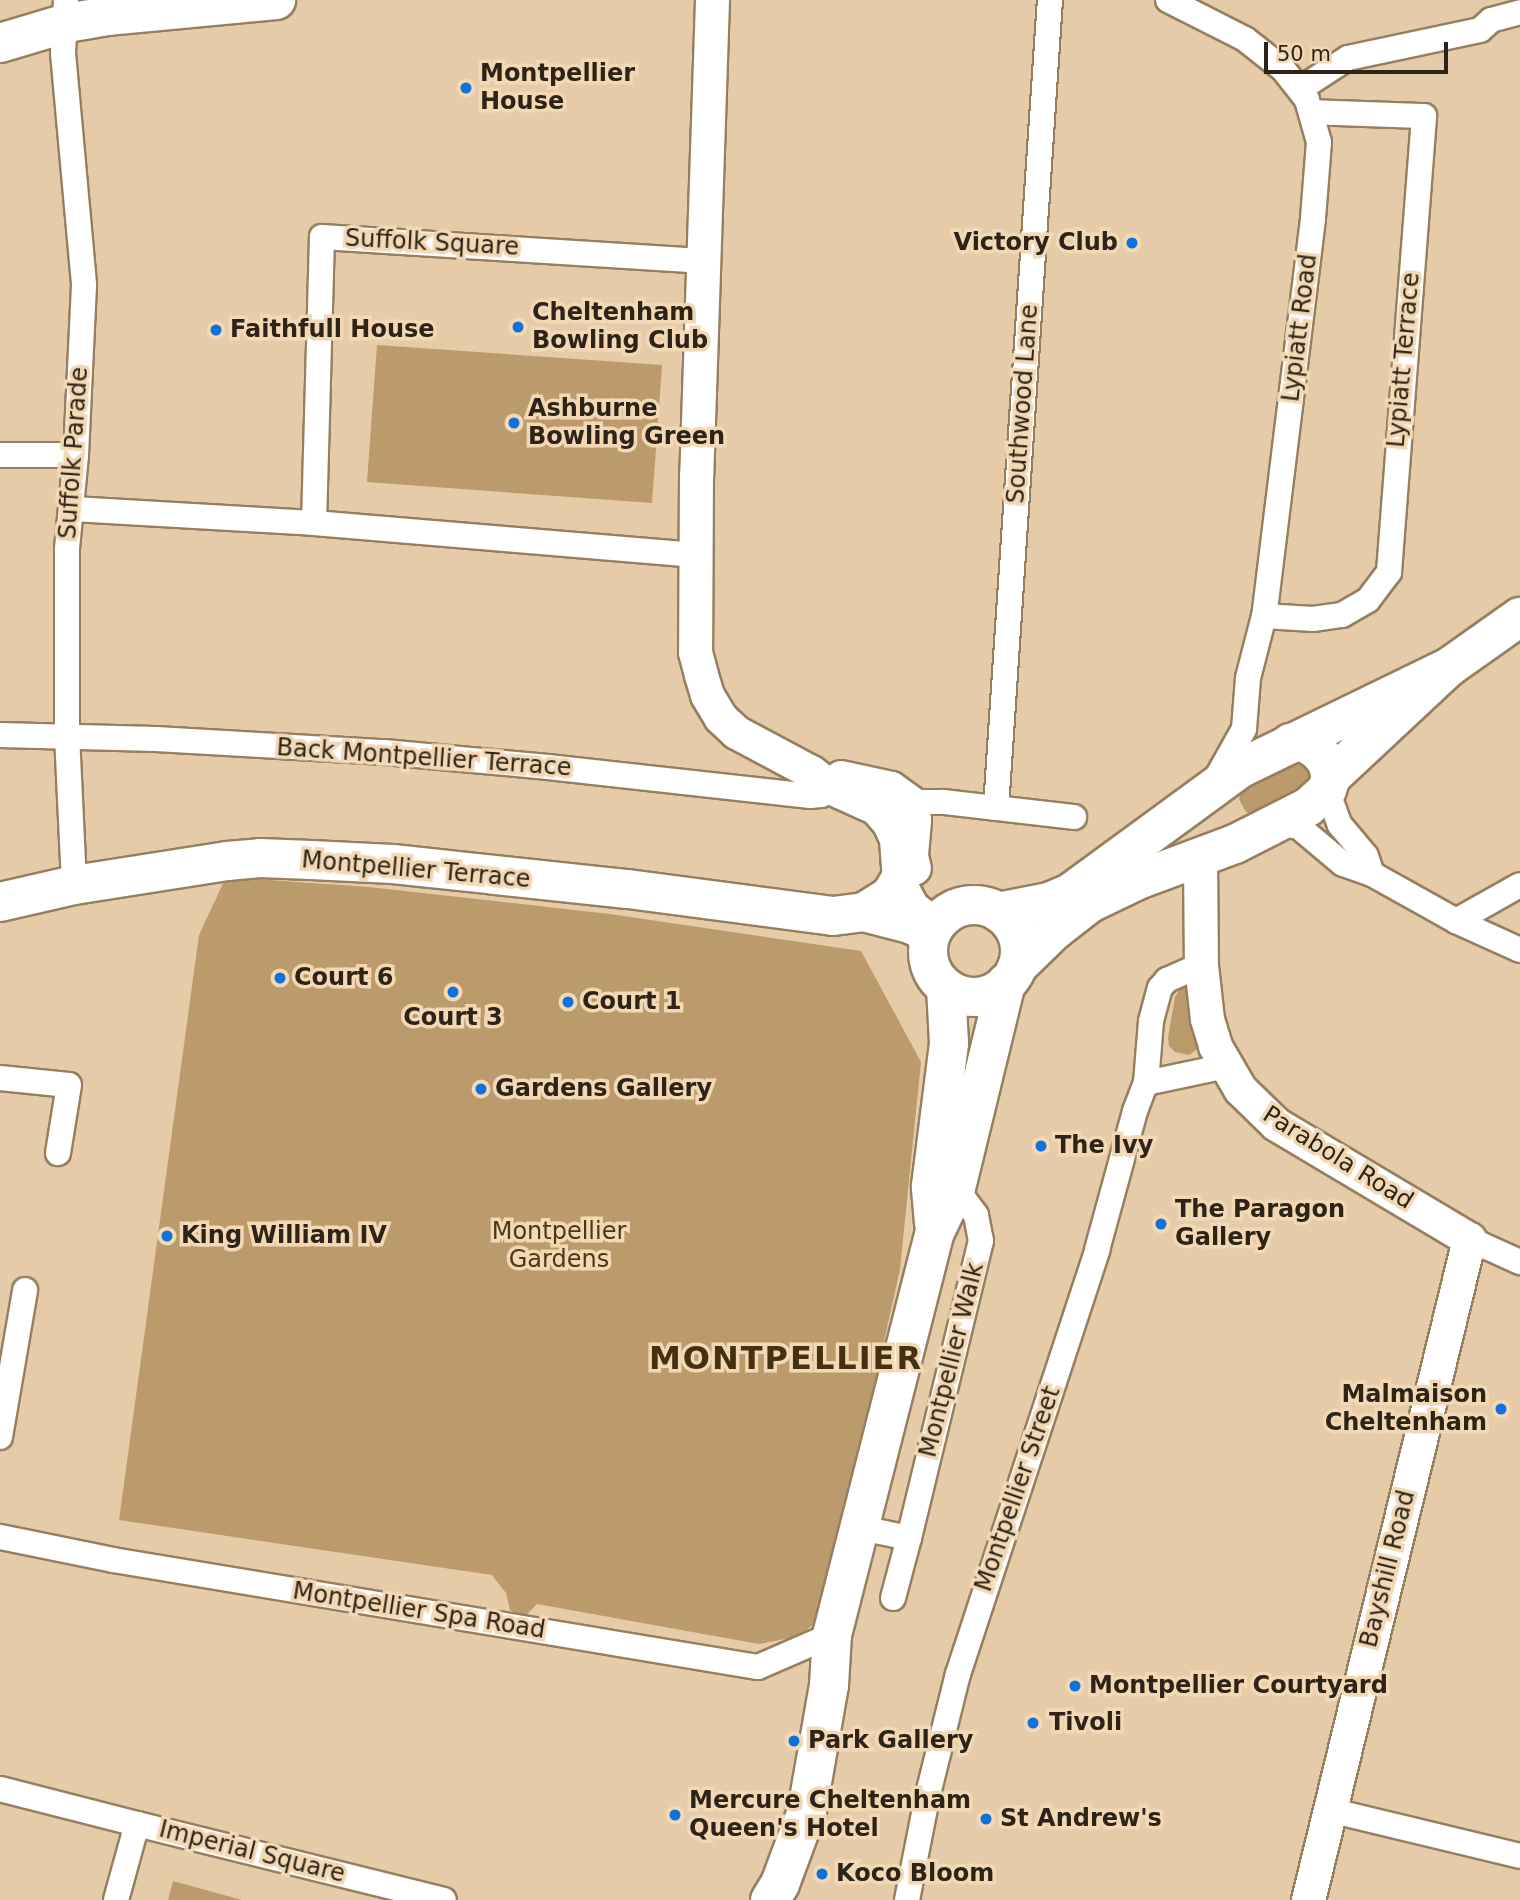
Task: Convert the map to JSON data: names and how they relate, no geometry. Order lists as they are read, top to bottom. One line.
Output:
{"streets":{"main road":["Montpellier Terrace","Montpellier Walk"],"street":["Suffolk Square","Lypiatt Road","Lypiatt Terrace","Southwood Lane","Suffolk Parade","Back Montpellier Terrace","Parabola Road","Montpellier Street","Bayshill Road","Montpellier Spa Road","Imperial Square"]},"crossings":[["Lypiatt Road","Lypiatt Terrace"],["Suffolk Parade","Back Montpellier Terrace"],["Suffolk Parade","Montpellier Terrace"],["Montpellier Terrace","Montpellier Walk"],["Parabola Road","Montpellier Street"],["Parabola Road","Bayshill Road"],["Montpellier Walk","Montpellier Spa Road"]],"districts":["MONTPELLIER"],"parks":["Montpellier Gardens"],"places":["Montpellier House","Victory Club","Cheltenham Bowling Club","Faithfull House","Ashburne Bowling Green","Court 6","Court 3","Court 1","Gardens Gallery","The Ivy","The Paragon Gallery","King William IV","Malmaison Cheltenham","Montpellier Courtyard","Tivoli","Park Gallery","Mercure Cheltenham Queen's Hotel","St Andrew's","Koco Bloom"],"scale_bar":"50 m"}
